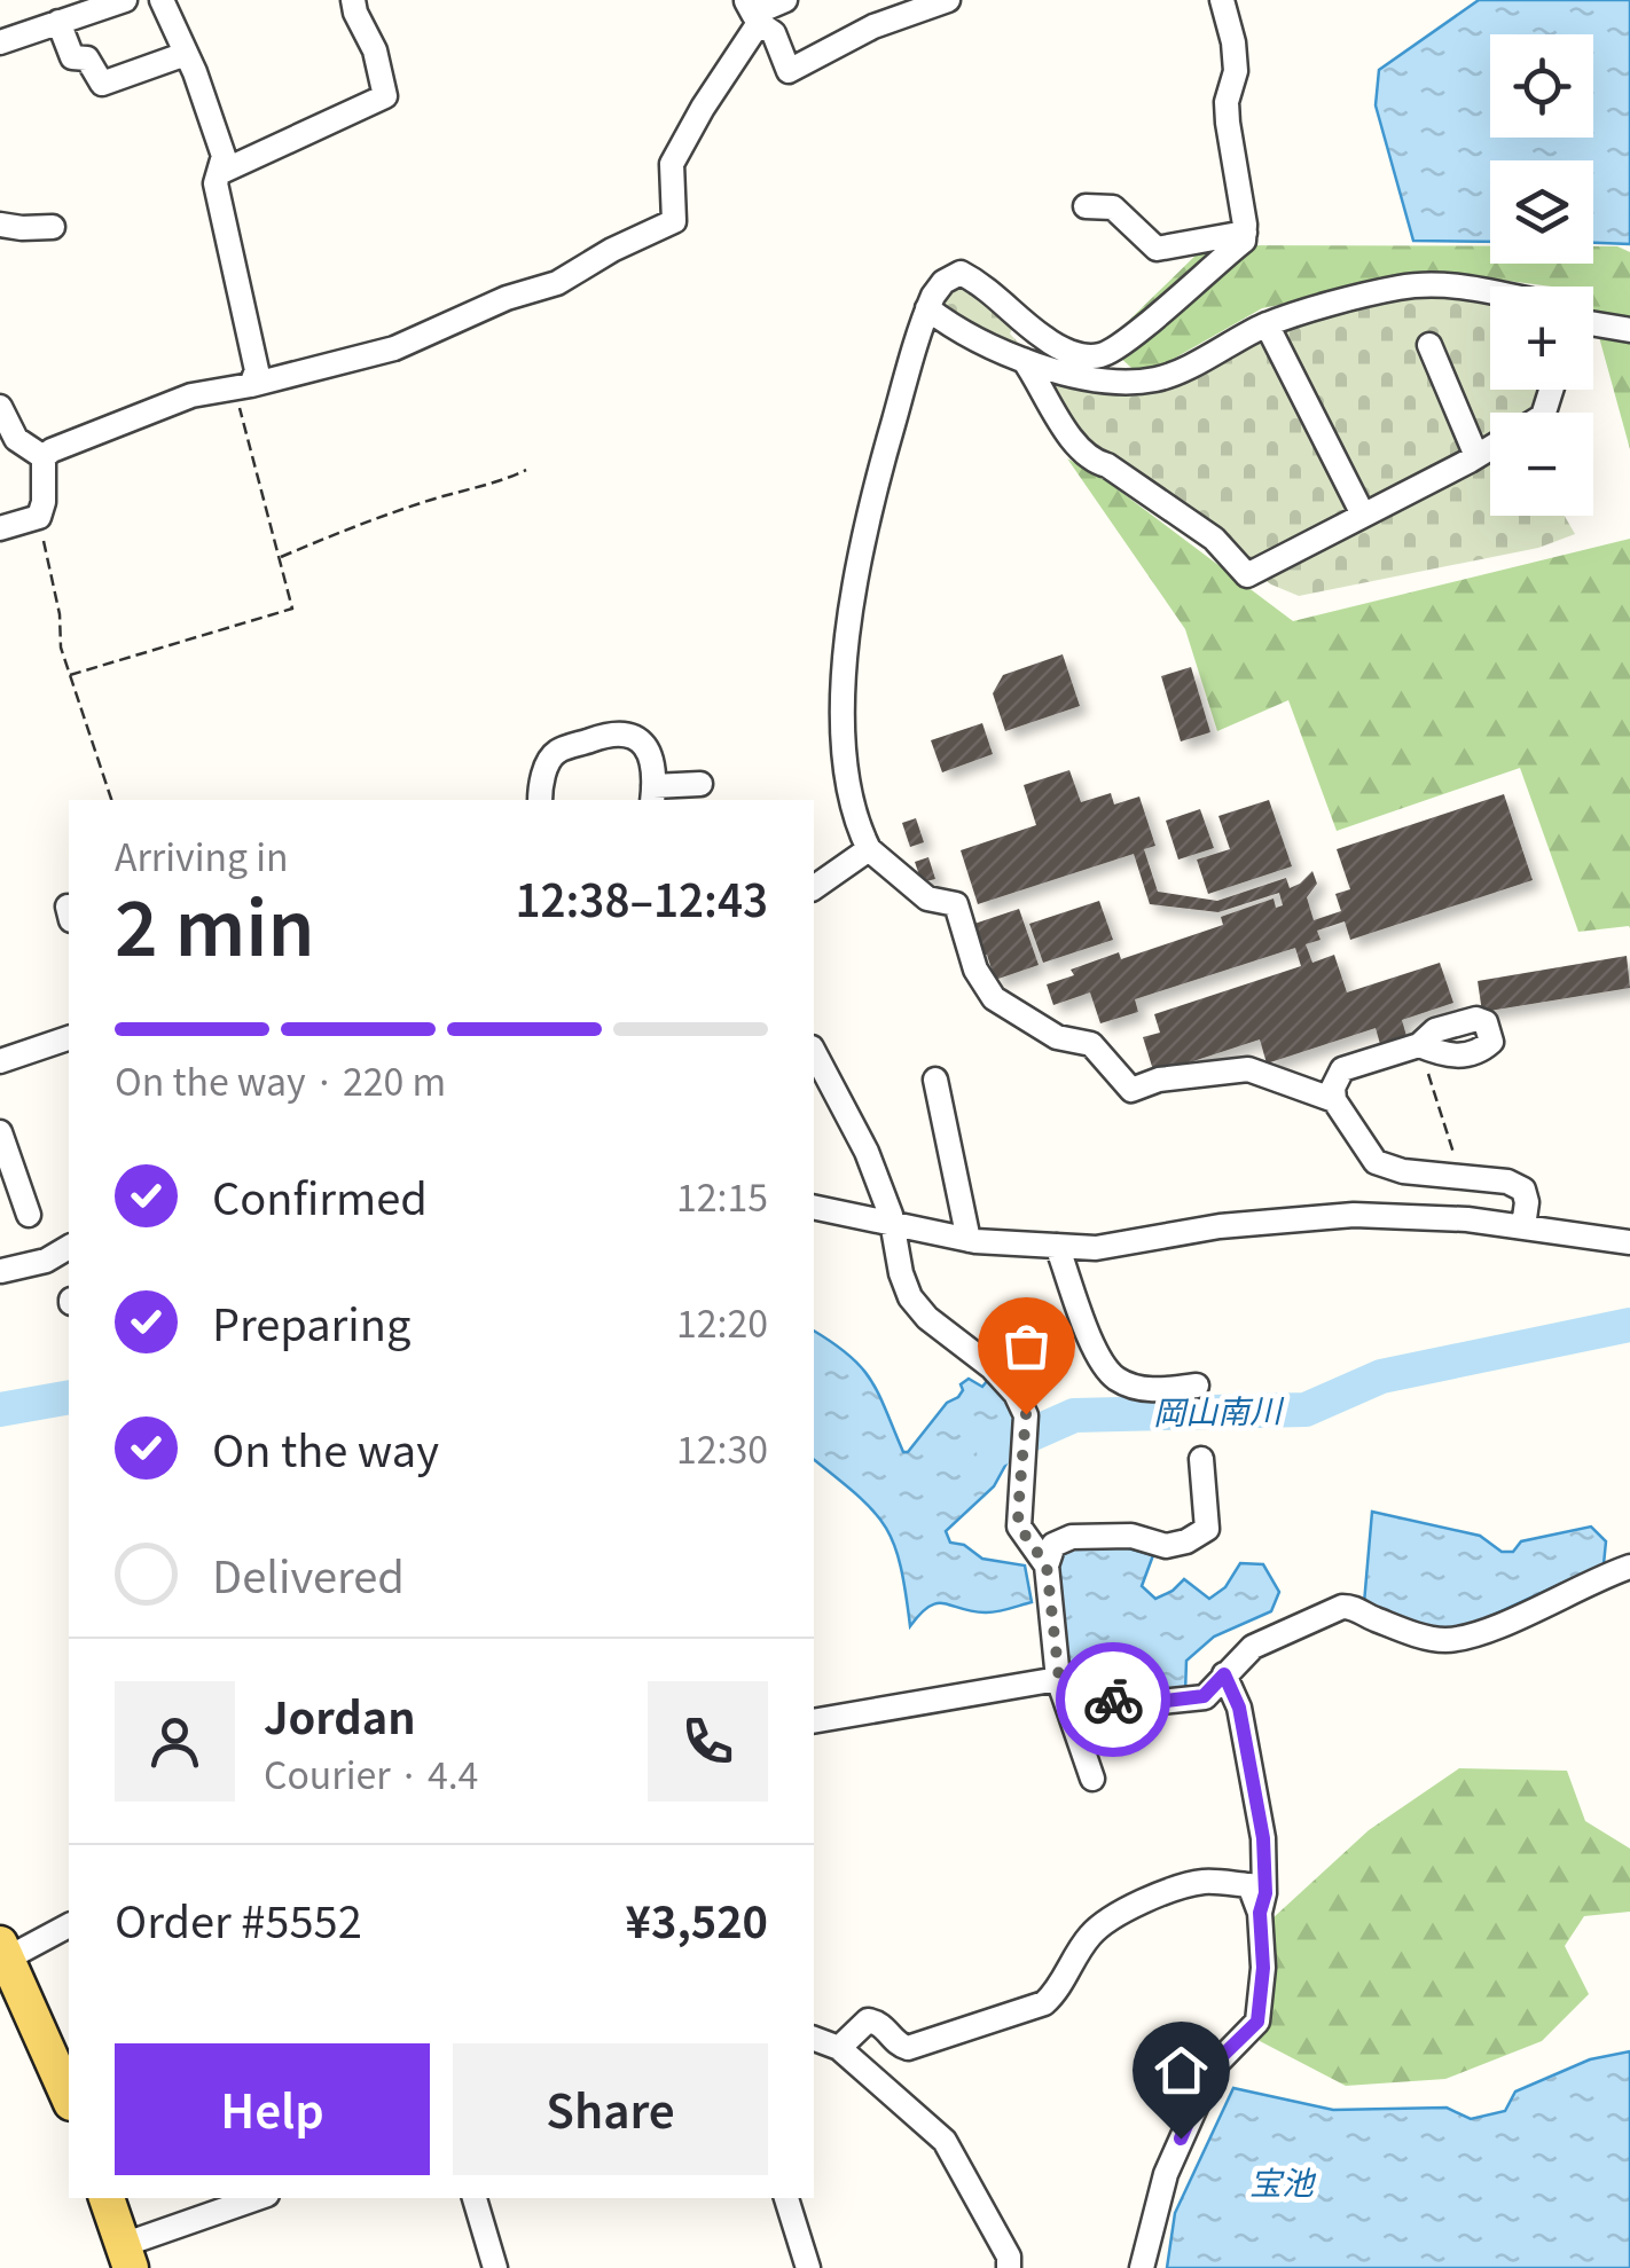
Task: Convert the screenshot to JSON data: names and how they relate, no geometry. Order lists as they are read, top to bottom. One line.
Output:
{"water":["岡山南川","宝池"],"page":{"map_buttons":["+","−"],"heading":["2 min","Arriving in","12:38–12:43"],"panel":["Jordan","Courier · 4.4","Order #5552","¥3,520"],"bar":"On the way · 220 m","list":[["Confirmed","12:15"],["Preparing","12:20"],["On the way","12:30"],"Delivered"],"buttons":["Help","Share"]}}
